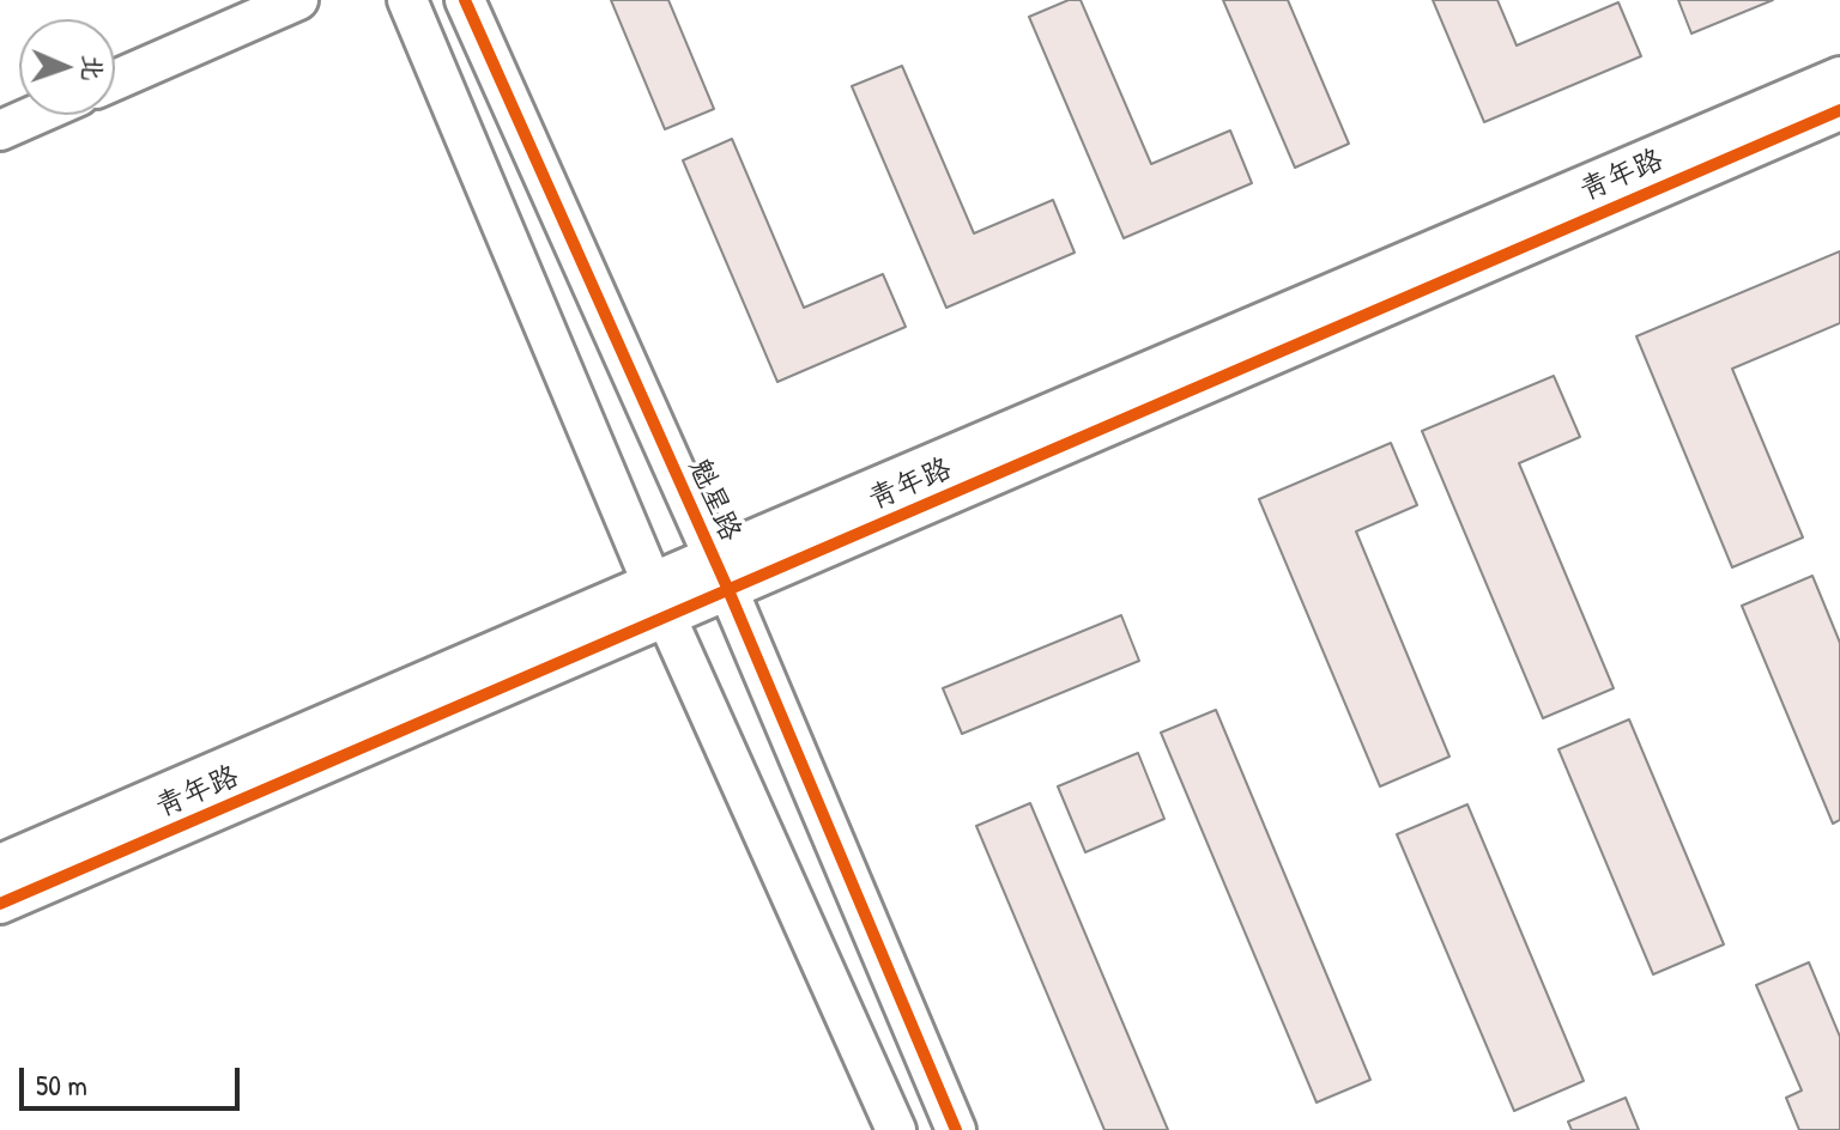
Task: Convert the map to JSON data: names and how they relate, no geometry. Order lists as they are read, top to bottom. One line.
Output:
{"streets":{"street":["青年路","魁星路"]},"crossings":[["青年路","魁星路"]],"scale_bar":"50 m","north":"right"}
